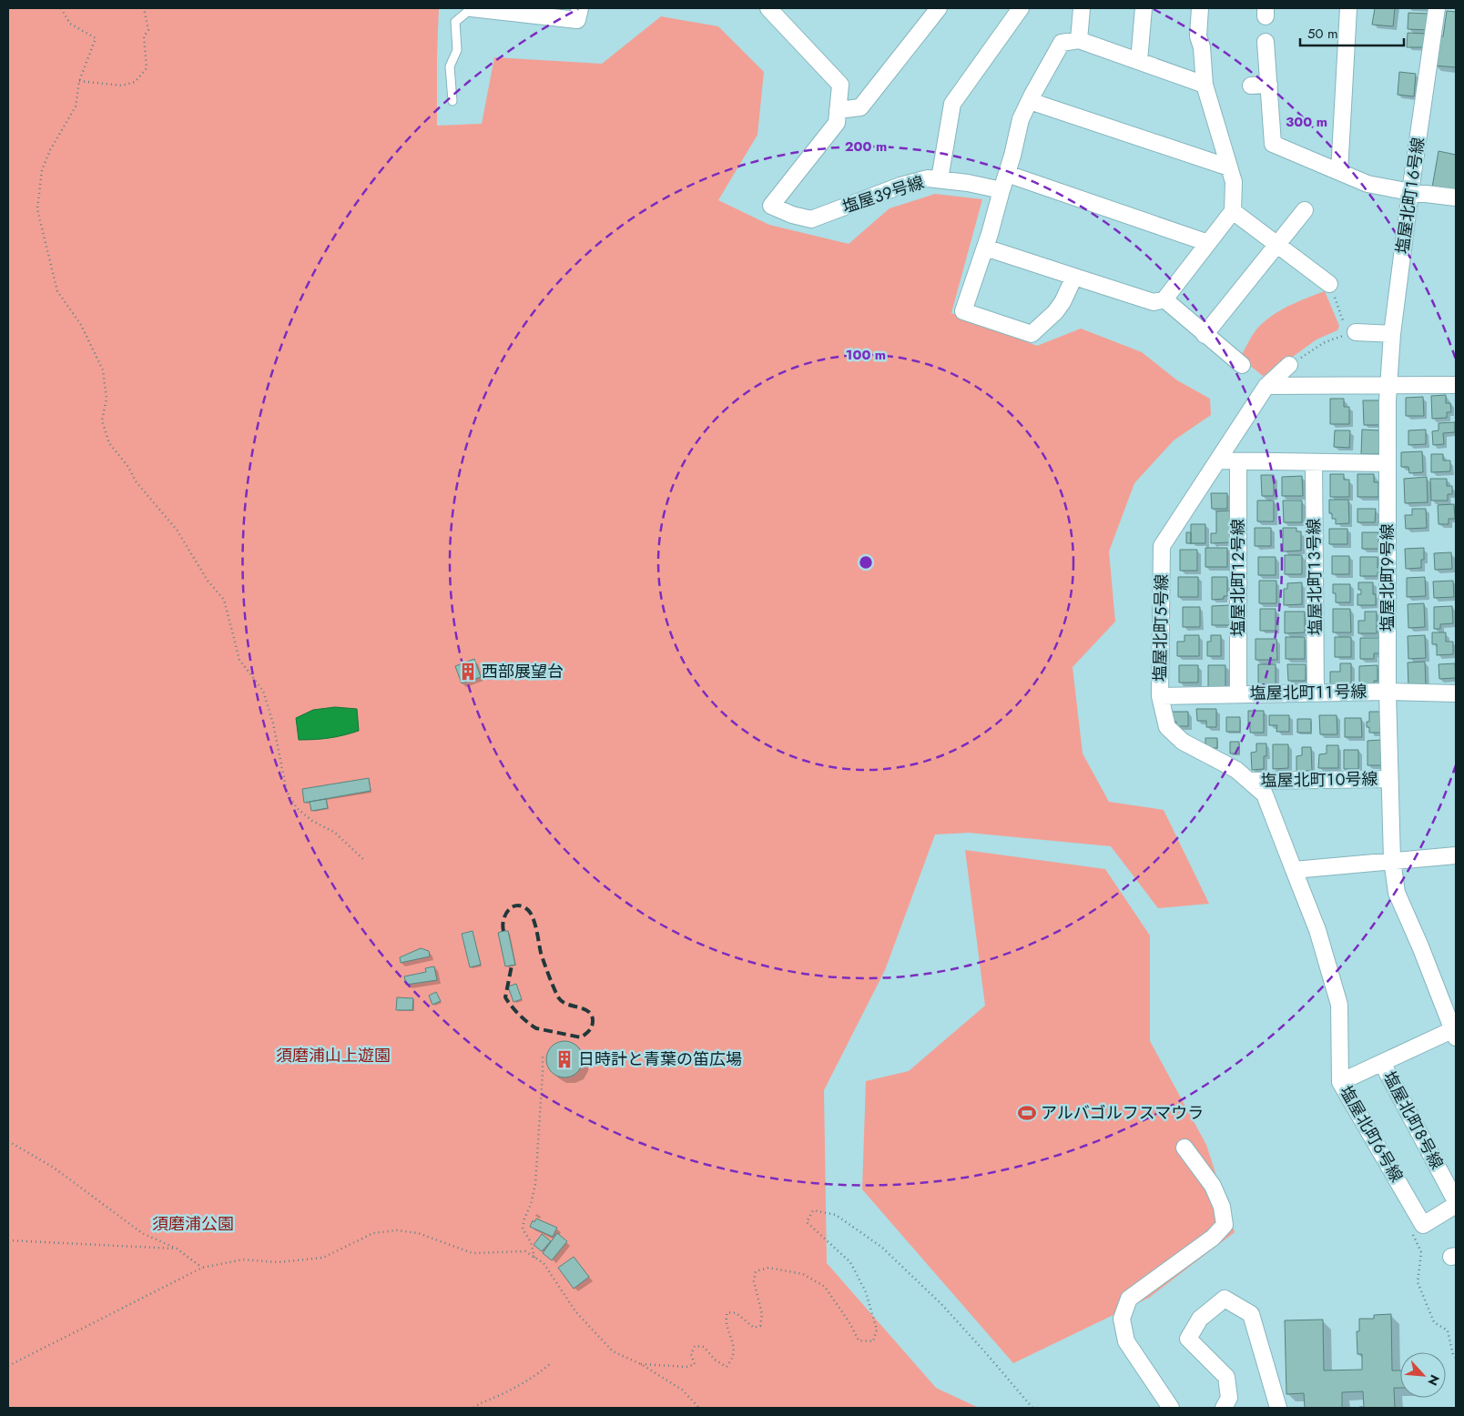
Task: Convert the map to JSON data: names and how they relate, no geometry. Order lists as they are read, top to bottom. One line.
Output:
{"streets":{"street":["塩屋３９号線","塩屋北町１６号線","塩屋北町１３号線","塩屋北町１２号線","塩屋北町９号線","塩屋北町５号線","塩屋北町１１号線","塩屋北町１０号線","塩屋北町８号線","塩屋北町６号線"]},"crossings":[["塩屋北町１６号線","塩屋北町９号線"],["塩屋北町１３号線","塩屋北町１１号線"],["塩屋北町１２号線","塩屋北町１１号線"],["塩屋北町９号線","塩屋北町１１号線"],["塩屋北町９号線","塩屋北町１０号線"],["塩屋北町５号線","塩屋北町１１号線"],["塩屋北町５号線","塩屋北町１０号線"],["塩屋北町５号線","塩屋北町６号線"],["塩屋北町８号線","塩屋北町６号線"]],"parks":["須磨浦山上遊園","須磨浦公園"],"places":{"building":["西部展望台","日時計と青葉の笛広場"],"sports":["アルバゴルフスマウラ"]},"scale_bar":"50 m","north":"bottom right","rings":["300 m","200 m","100 m"]}
